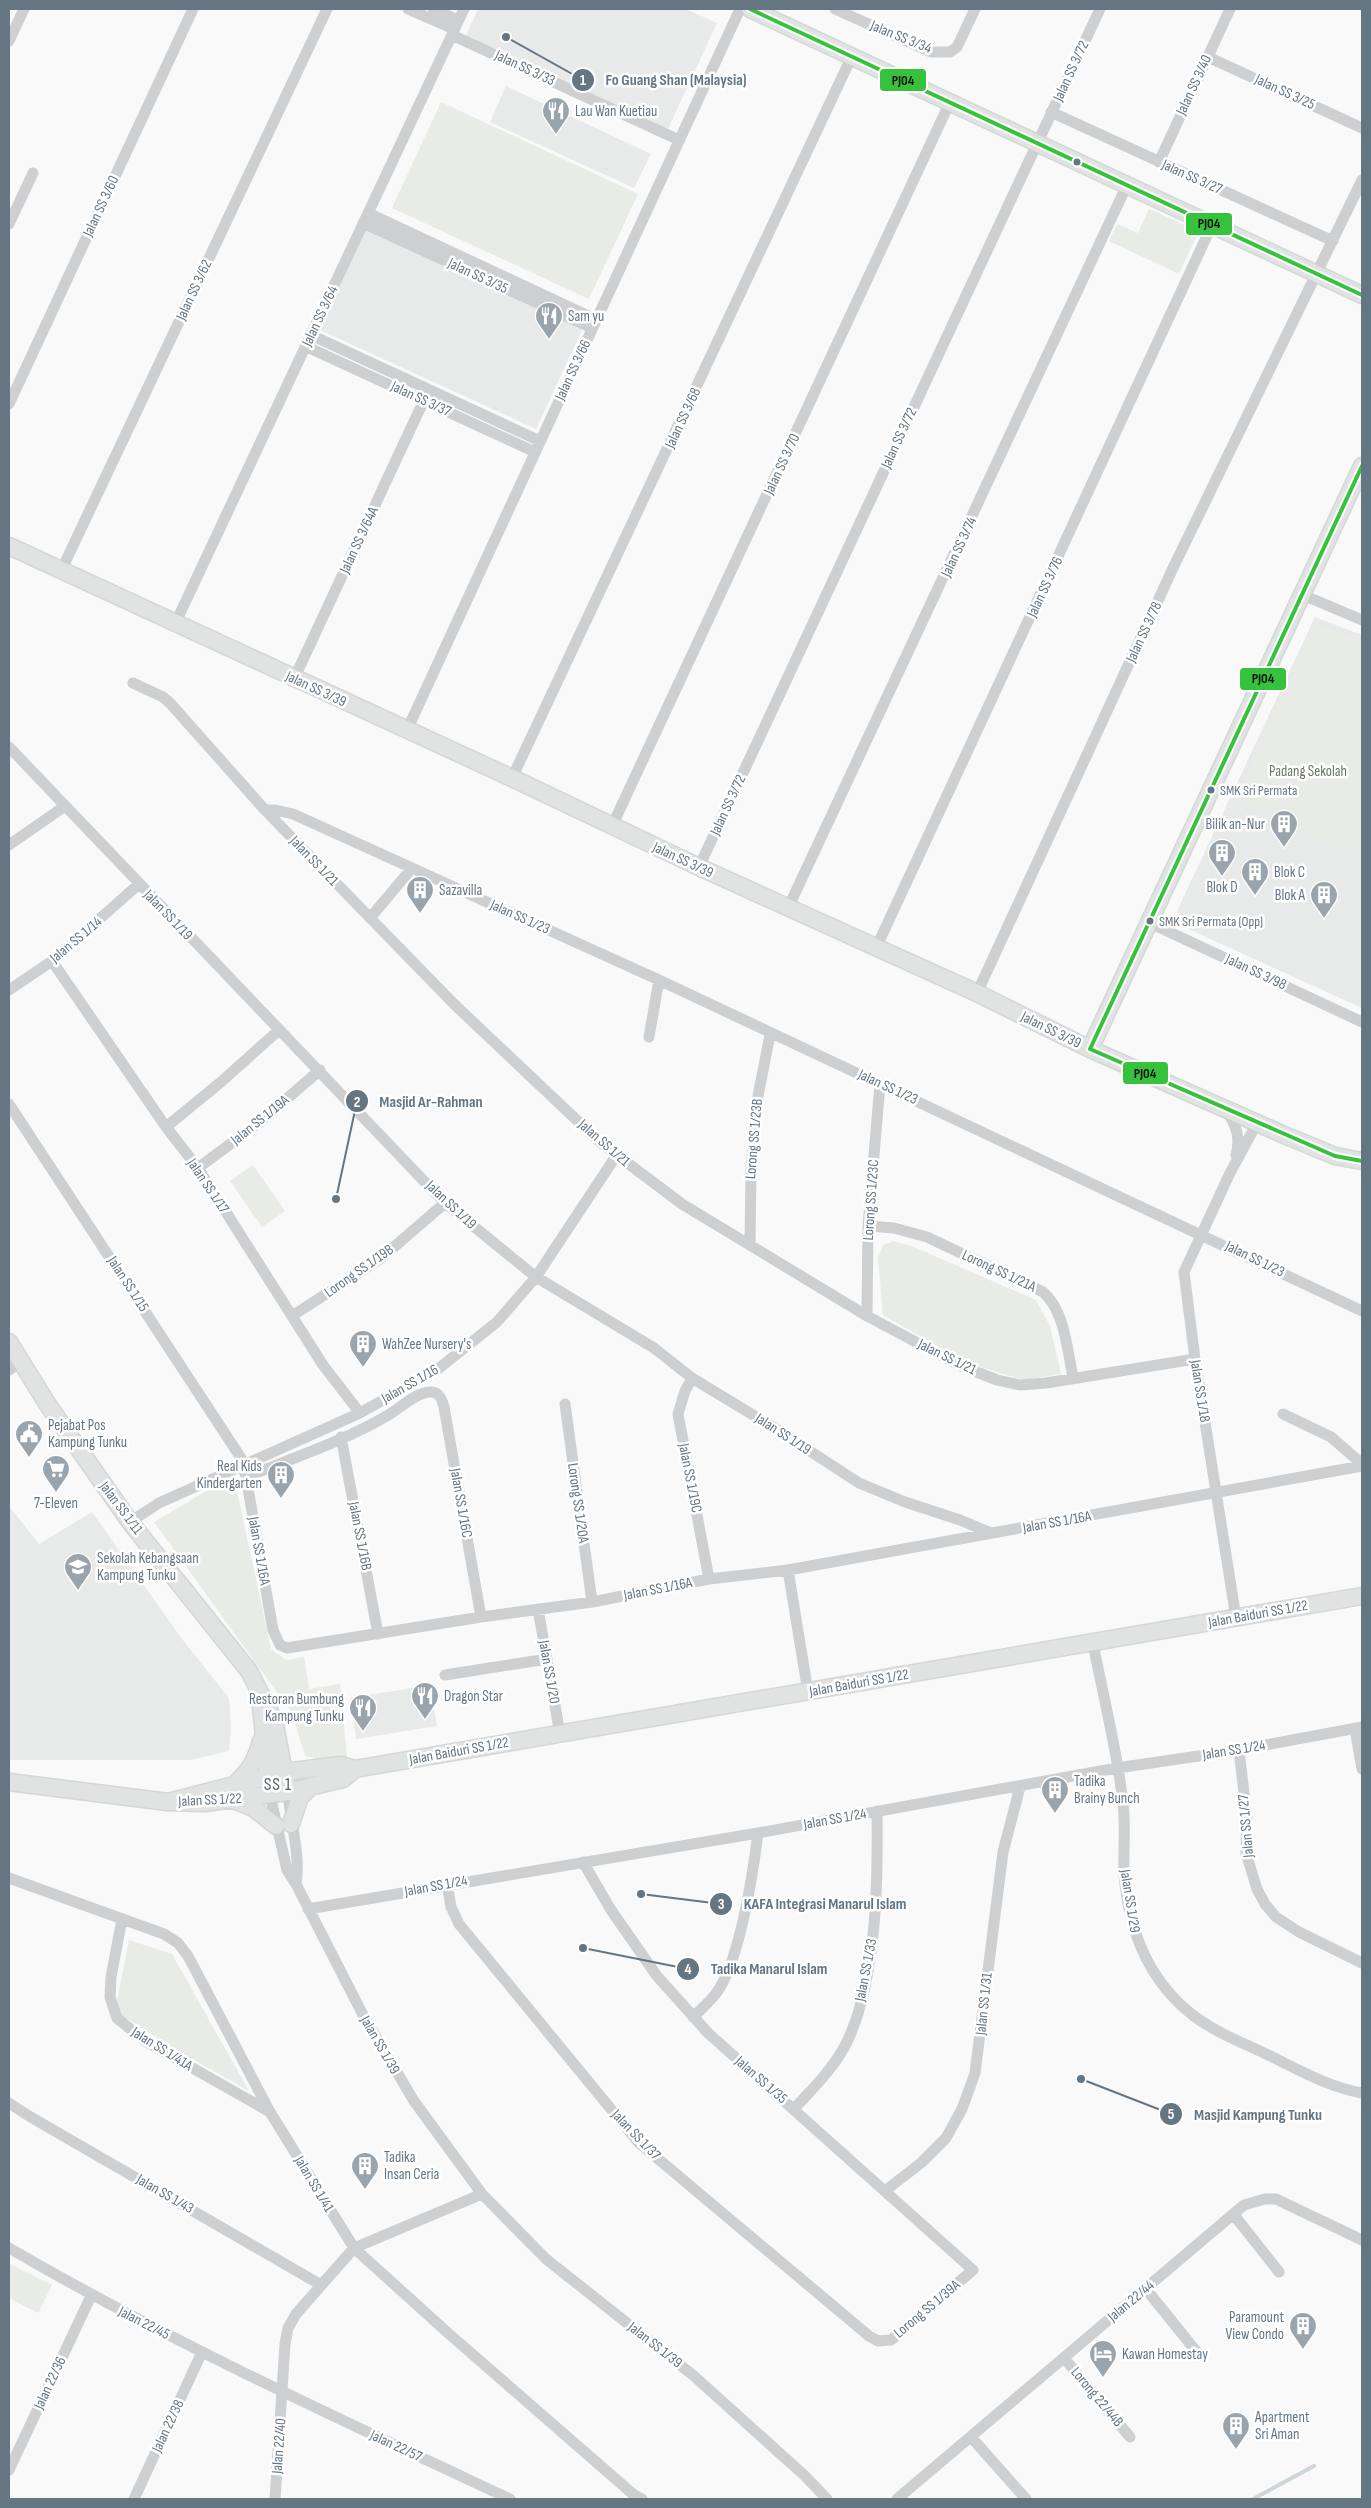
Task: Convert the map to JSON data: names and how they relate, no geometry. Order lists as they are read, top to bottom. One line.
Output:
{"streets":{"street":["Jalan SS 3/34","Jalan SS 3/33","Jalan SS 3/72","Jalan SS 3/40","Jalan SS 3/25","Jalan SS 3/27","Jalan SS 3/60","Jalan SS 3/35","Jalan SS 3/62","Jalan SS 3/64","Jalan SS 3/66","Jalan SS 3/37","Jalan SS 3/68","Jalan SS 3/70","Jalan SS 3/64A","Jalan SS 3/74","Jalan SS 3/76","Jalan SS 3/78","Jalan SS 3/39","Jalan SS 1/21","Jalan SS 1/19","Jalan SS 1/23","Jalan SS 1/14","Jalan SS 3/98","Jalan SS 1/19A","Lorong SS 1/23B","Jalan SS 1/17","Lorong SS 1/23C","Lorong SS 1/19B","Lorong SS 1/21A","Jalan SS 1/15","Jalan SS 1/16","Jalan SS 1/18","Jalan SS 1/19C","Jalan SS 1/16C","Lorong SS 1/20A","Jalan SS 1/11","Jalan SS 1/16A","Jalan SS 1/16B","Jalan Baiduri SS 1/22","Jalan SS 1/20","Jalan SS 1/24","Jalan SS 1/22","Jalan SS 1/27","Jalan SS 1/29","Jalan SS 1/33","Jalan SS 1/31","Jalan SS 1/39","Jalan SS 1/41A","Jalan SS 1/35","Jalan SS 1/37","Jalan SS 1/41","Jalan SS 1/43","Jalan 22/44","Lorong SS 1/39A","Jalan 22/45","Jalan 22/36","Lorong 22/44B","Jalan 22/38","Jalan 22/40","Jalan 22/57"]},"crossings":[["Jalan SS 3/33","Jalan SS 3/64"],["Jalan SS 3/33","Jalan SS 3/66"],["Jalan SS 3/72","Jalan SS 3/27"],["Jalan SS 3/72","Jalan SS 3/39"],["Jalan SS 3/40","Jalan SS 3/25"],["Jalan SS 3/40","Jalan SS 3/27"],["Jalan SS 3/27","Jalan SS 3/78"],["Jalan SS 3/35","Jalan SS 3/64"],["Jalan SS 3/35","Jalan SS 3/66"],["Jalan SS 3/62","Jalan SS 3/39"],["Jalan SS 3/64","Jalan SS 3/37"],["Jalan SS 3/64","Jalan SS 3/39"],["Jalan SS 3/66","Jalan SS 3/37"],["Jalan SS 3/66","Jalan SS 3/39"],["Jalan SS 3/37","Jalan SS 3/64A"],["Jalan SS 3/68","Jalan SS 3/39"],["Jalan SS 3/70","Jalan SS 3/39"],["Jalan SS 3/64A","Jalan SS 3/39"],["Jalan SS 3/74","Jalan SS 3/39"],["Jalan SS 3/76","Jalan SS 3/39"],["Jalan SS 3/78","Jalan SS 3/39"],["Jalan SS 3/39","Jalan SS 1/18"],["Jalan SS 1/21","Jalan SS 1/23"],["Jalan SS 1/21","Lorong SS 1/23B"],["Jalan SS 1/21","Lorong SS 1/23C"],["Jalan SS 1/21","Lorong SS 1/21A"],["Jalan SS 1/21","Jalan SS 1/16"],["Jalan SS 1/21","Jalan SS 1/18"],["Jalan SS 1/19","Jalan SS 1/14"],["Jalan SS 1/19","Jalan SS 1/19A"],["Jalan SS 1/19","Lorong SS 1/19B"],["Jalan SS 1/19","Jalan SS 1/16"],["Jalan SS 1/19","Jalan SS 1/19C"],["Jalan SS 1/19","Jalan SS 1/16A"],["Jalan SS 1/23","Lorong SS 1/23B"],["Jalan SS 1/23","Lorong SS 1/23C"],["Jalan SS 1/23","Jalan SS 1/18"],["Jalan SS 1/14","Jalan SS 1/17"],["Jalan SS 1/19A","Jalan SS 1/17"],["Jalan SS 1/17","Lorong SS 1/19B"],["Jalan SS 1/17","Jalan SS 1/16"],["Lorong SS 1/23C","Lorong SS 1/21A"],["Jalan SS 1/15","Jalan SS 1/16"],["Jalan SS 1/15","Jalan SS 1/16A"],["Jalan SS 1/16","Jalan SS 1/16C"],["Jalan SS 1/16","Jalan SS 1/11"],["Jalan SS 1/16","Jalan SS 1/16A"],["Jalan SS 1/16","Jalan SS 1/16B"],["Jalan SS 1/18","Jalan SS 1/16A"],["Jalan SS 1/18","Jalan Baiduri SS 1/22"],["Jalan SS 1/19C","Jalan SS 1/16A"],["Jalan SS 1/16C","Jalan SS 1/16A"],["Lorong SS 1/20A","Jalan SS 1/16A"],["Jalan SS 1/11","Jalan SS 1/22"],["Jalan SS 1/11","Jalan SS 1/39"],["Jalan SS 1/16A","Jalan SS 1/16B"],["Jalan SS 1/16A","Jalan SS 1/20"],["Jalan Baiduri SS 1/22","Jalan SS 1/20"],["Jalan Baiduri SS 1/22","Jalan SS 1/22"],["Jalan Baiduri SS 1/22","Jalan SS 1/29"],["Jalan SS 1/24","Jalan SS 1/27"],["Jalan SS 1/24","Jalan SS 1/29"],["Jalan SS 1/24","Jalan SS 1/33"],["Jalan SS 1/24","Jalan SS 1/31"],["Jalan SS 1/24","Jalan SS 1/39"],["Jalan SS 1/24","Jalan SS 1/35"],["Jalan SS 1/24","Jalan SS 1/37"],["Jalan SS 1/22","Jalan SS 1/39"],["Jalan SS 1/33","Jalan SS 1/35"],["Jalan SS 1/31","Jalan SS 1/35"],["Jalan SS 1/41A","Jalan SS 1/41"],["Jalan SS 1/35","Lorong SS 1/39A"],["Jalan SS 1/37","Lorong SS 1/39A"],["Jalan SS 1/43","Jalan 22/40"],["Jalan 22/44","Lorong 22/44B"],["Jalan 22/45","Jalan 22/36"],["Jalan 22/45","Jalan 22/38"],["Jalan 22/45","Jalan 22/40"],["Jalan 22/45","Jalan 22/57"],["Jalan 22/40","Jalan 22/57"]],"districts":["SS 1"],"parks":["Padang Sekolah"],"places":{"other":["Fo Guang Shan (Malaysia)","SMK Sri Permata","SMK Sri Permata (Opp)","Masjid Ar-Rahman","KAFA Integrasi Manarul Islam","Tadika Manarul Islam","Masjid Kampung Tunku"],"restaurant":["Lau Wan Kuetiau","Sam yu","Dragon Star","Restoran Bumbung Kampung Tunku"],"building":["Bilik an-Nur","Blok D","Blok C","Sazavilla","Blok A","WahZee Nursery's","Real Kids Kindergarten","Tadika Brainy Bunch","Tadika Insan Ceria","Paramount View Condo","Apartment Sri Aman"],"public building":["Pejabat Pos Kampung Tunku"],"supermarket":["7-Eleven"],"school or university":["Sekolah Kebangsaan Kampung Tunku"],"hotel":["Kawan Homestay"]},"lines":["transit line PJ04"]}
